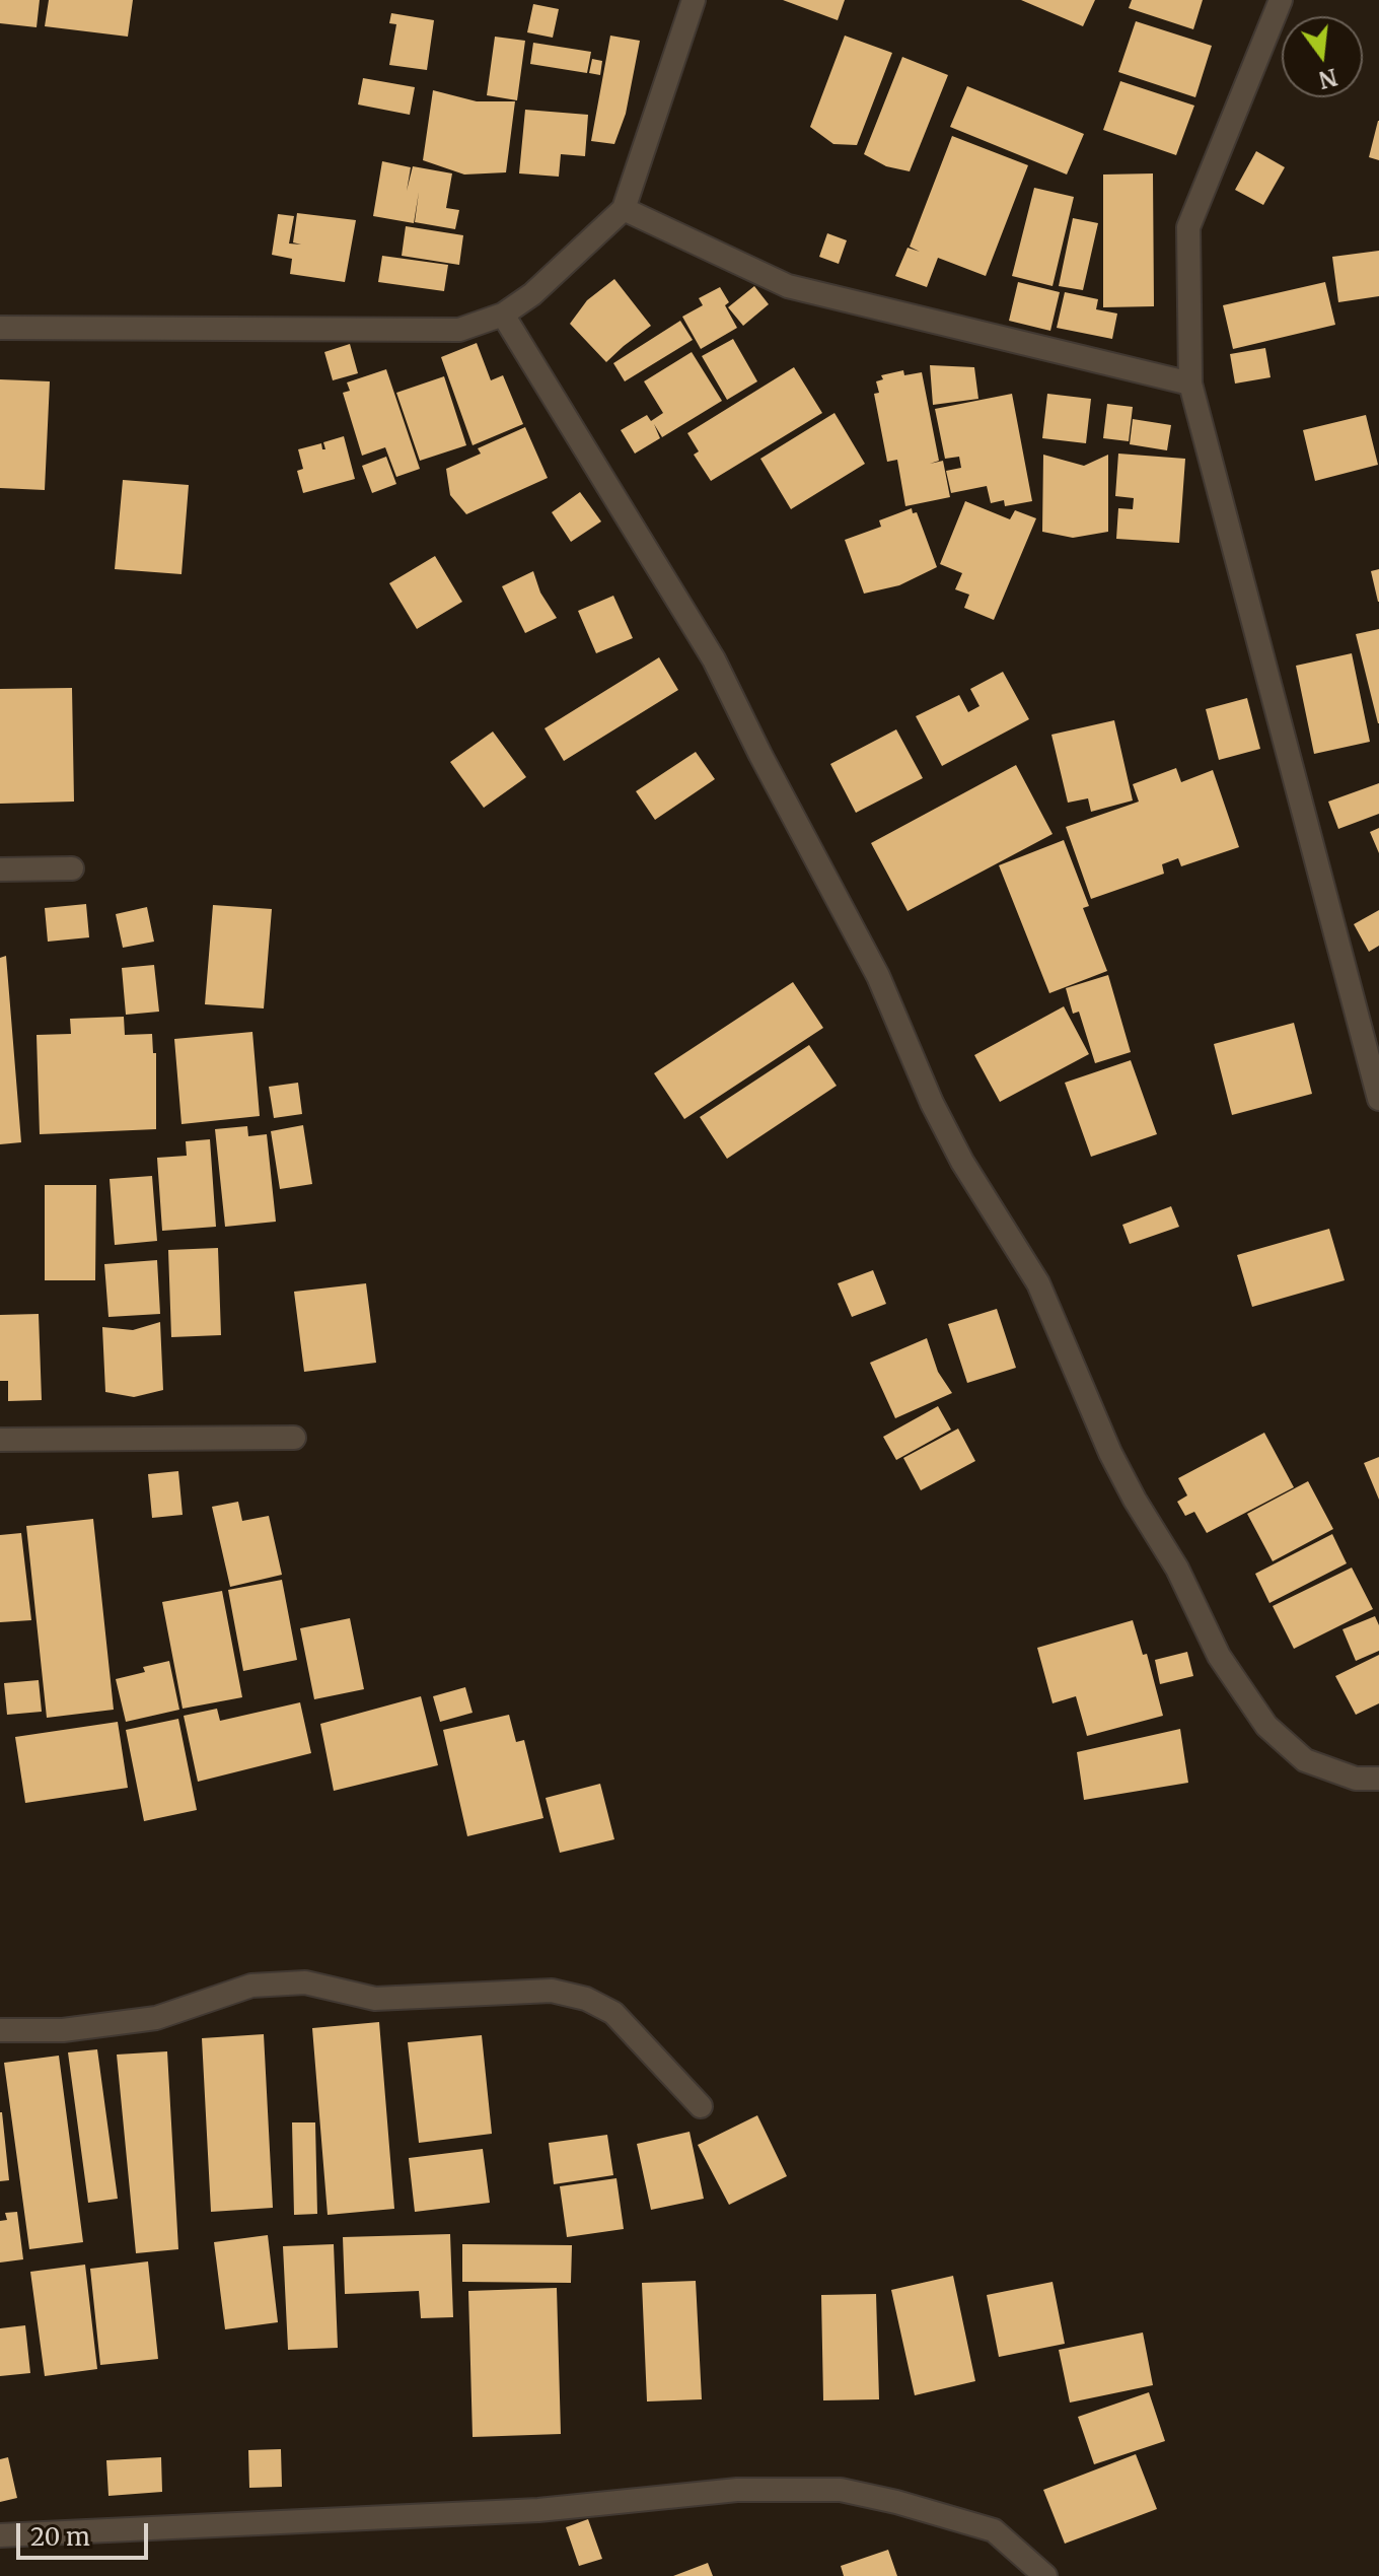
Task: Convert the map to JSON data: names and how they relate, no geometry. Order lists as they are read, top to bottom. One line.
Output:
{"scale_bar":"20 m","north":"bottom"}
